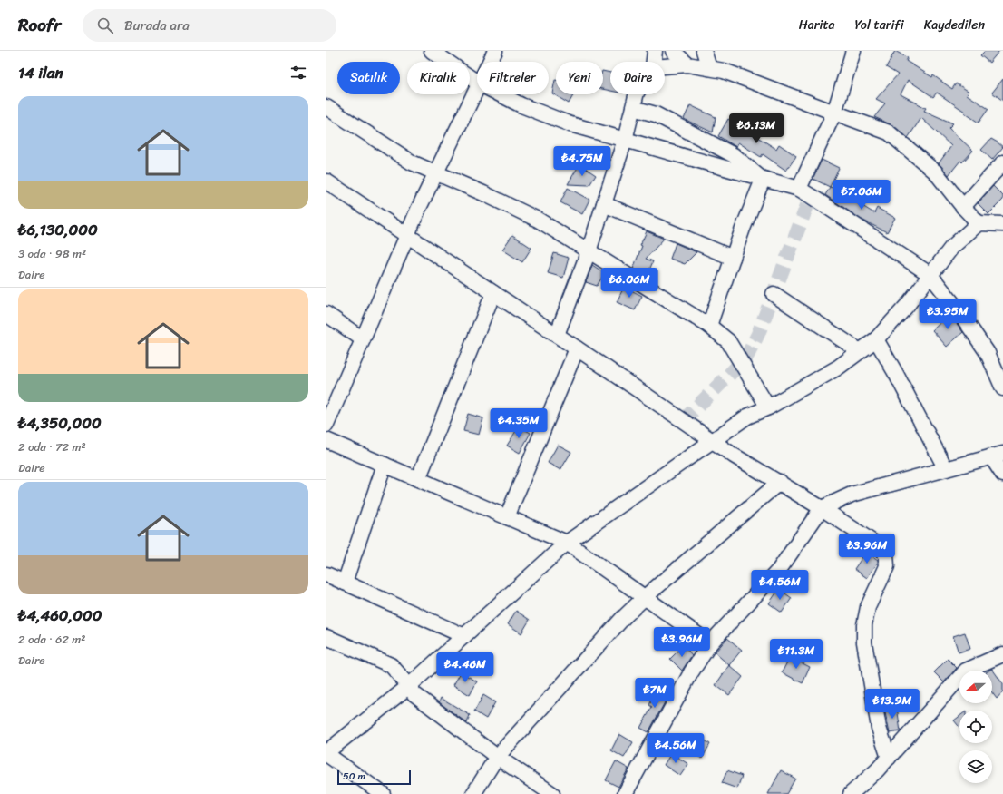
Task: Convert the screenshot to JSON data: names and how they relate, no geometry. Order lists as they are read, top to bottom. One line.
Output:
{"scale_bar":"50 m","north":"left","page":{"header":"Roofr","search":"Burada ara","nav":["Harita","Yol tarifi","Kaydedilen"],"heading":"14 ilan","chip":["Satılık","Kiralık","Filtreler","Yeni","Daire"],"list":[{"name":"₺6,130,000","note":"3 oda · 98 m² · Daire"},{"name":"₺4,350,000","note":"2 oda · 72 m² · Daire"},{"name":"₺4,460,000","note":"2 oda · 62 m² · Daire"}],"price":["₺6.13M","₺4.75M","₺7.06M","₺6.06M","₺3.95M","₺4.35M","₺3.96M","₺4.56M","₺3.96M","₺11.3M","₺4.46M","₺7M","₺13.9M","₺4.56M"],"scale":"50 m"}}
